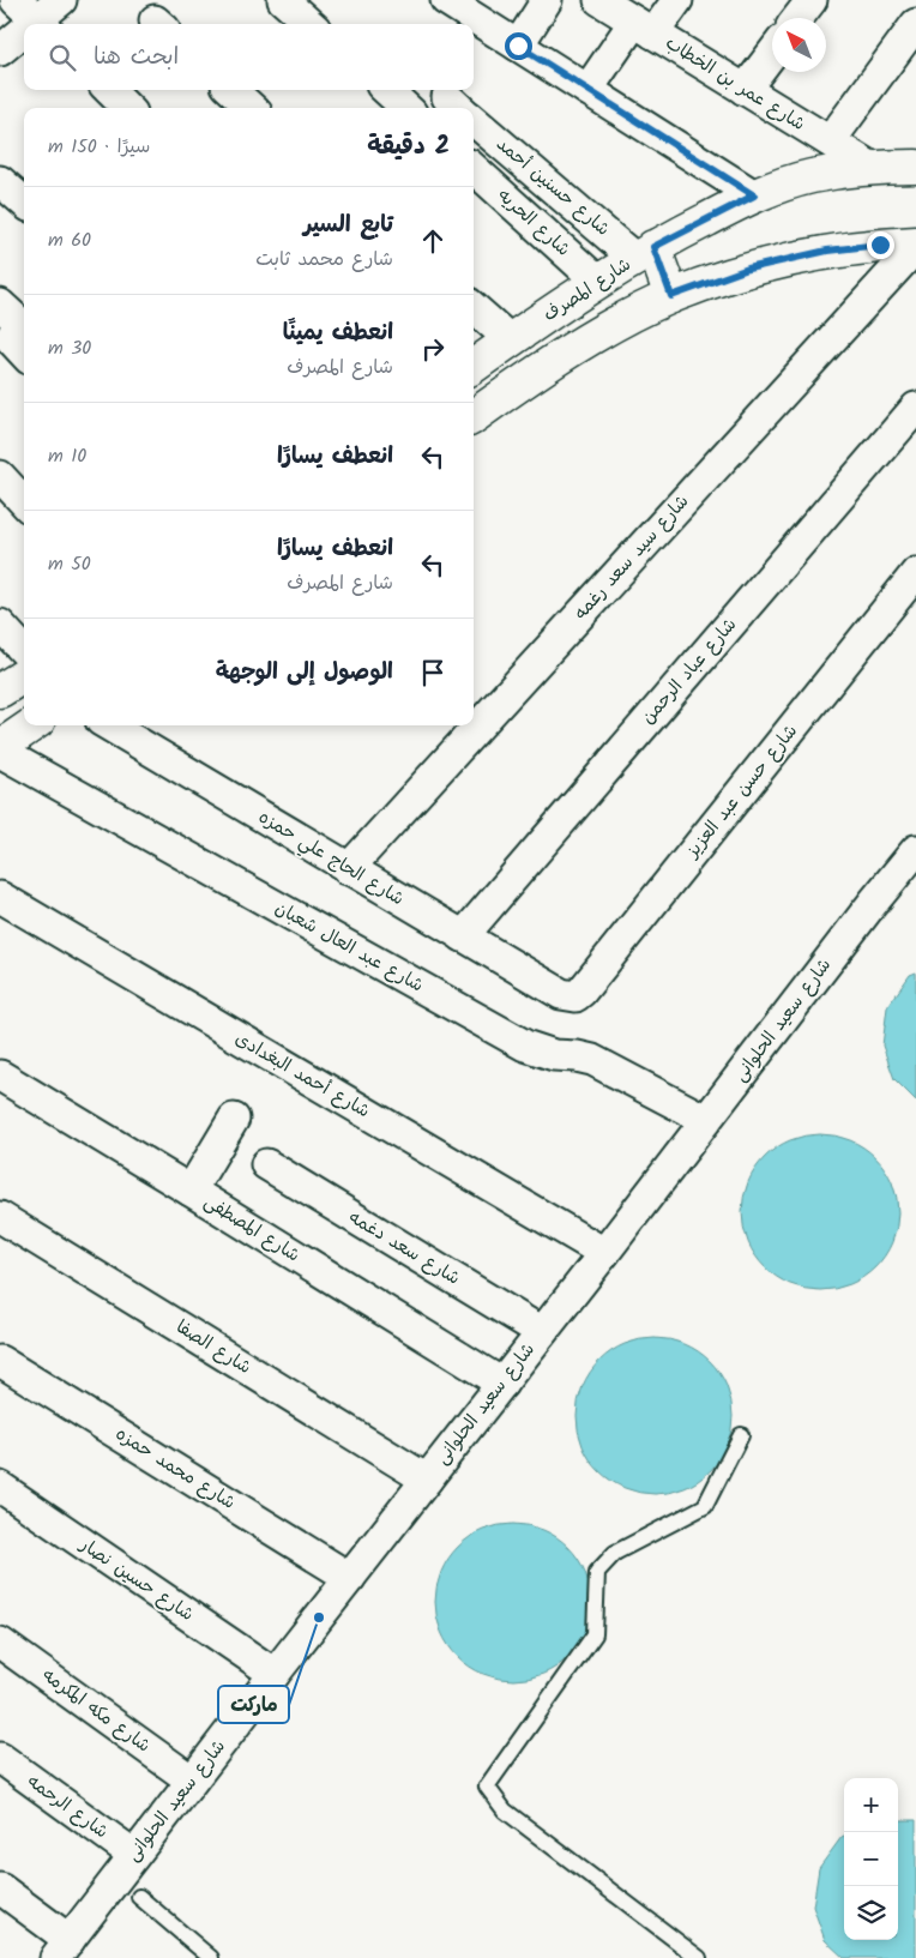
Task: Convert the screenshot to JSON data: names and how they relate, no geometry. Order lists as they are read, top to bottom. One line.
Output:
{"streets":{"street":["شارع عمر بن الخطاب","شارع حسنين أحمد","شارع الحريه","شارع المصرف","شارع سيد سعد رغمه","شارع عباد الرحمن","شارع حسن عبد العزيز","شارع الحاج علي حمزه","شارع عبد العال شعبان","شارع سعيد الحلوانى","شارع أحمد البغدادى","شارع المصطفى","شارع سعد دغمه","شارع الصفا","شارع محمد حمزه","شارع حسين نصار","شارع مكه المكرمه","شارع الرحمه"]},"crossings":[["شارع عمر بن الخطاب","شارع المصرف"],["شارع حسنين أحمد","شارع المصرف"],["شارع الحريه","شارع المصرف"],["شارع سيد سعد رغمه","شارع الحاج علي حمزه"],["شارع عباد الرحمن","شارع الحاج علي حمزه"],["شارع حسن عبد العزيز","شارع الحاج علي حمزه"],["شارع عبد العال شعبان","شارع سعيد الحلوانى"],["شارع سعيد الحلوانى","شارع أحمد البغدادى"],["شارع سعيد الحلوانى","شارع المصطفى"],["شارع سعيد الحلوانى","شارع سعد دغمه"],["شارع سعيد الحلوانى","شارع الصفا"],["شارع سعيد الحلوانى","شارع محمد حمزه"],["شارع سعيد الحلوانى","شارع حسين نصار"],["شارع سعيد الحلوانى","شارع مكه المكرمه"],["شارع سعيد الحلوانى","شارع الرحمه"]],"places":["ماركت"],"north":"top left","page":{"search":"ابحث هنا","heading":["2 دقيقة","سيرًا · 150 m"],"list":[["تابع السير","شارع محمد ثابت","60 m"],["انعطف يمينًا","شارع المصرف","30 m"],["انعطف يسارًا","10 m"],["انعطف يسارًا","شارع المصرف","50 m"],"الوصول إلى الوجهة"],"map_buttons":["+","−"]}}
